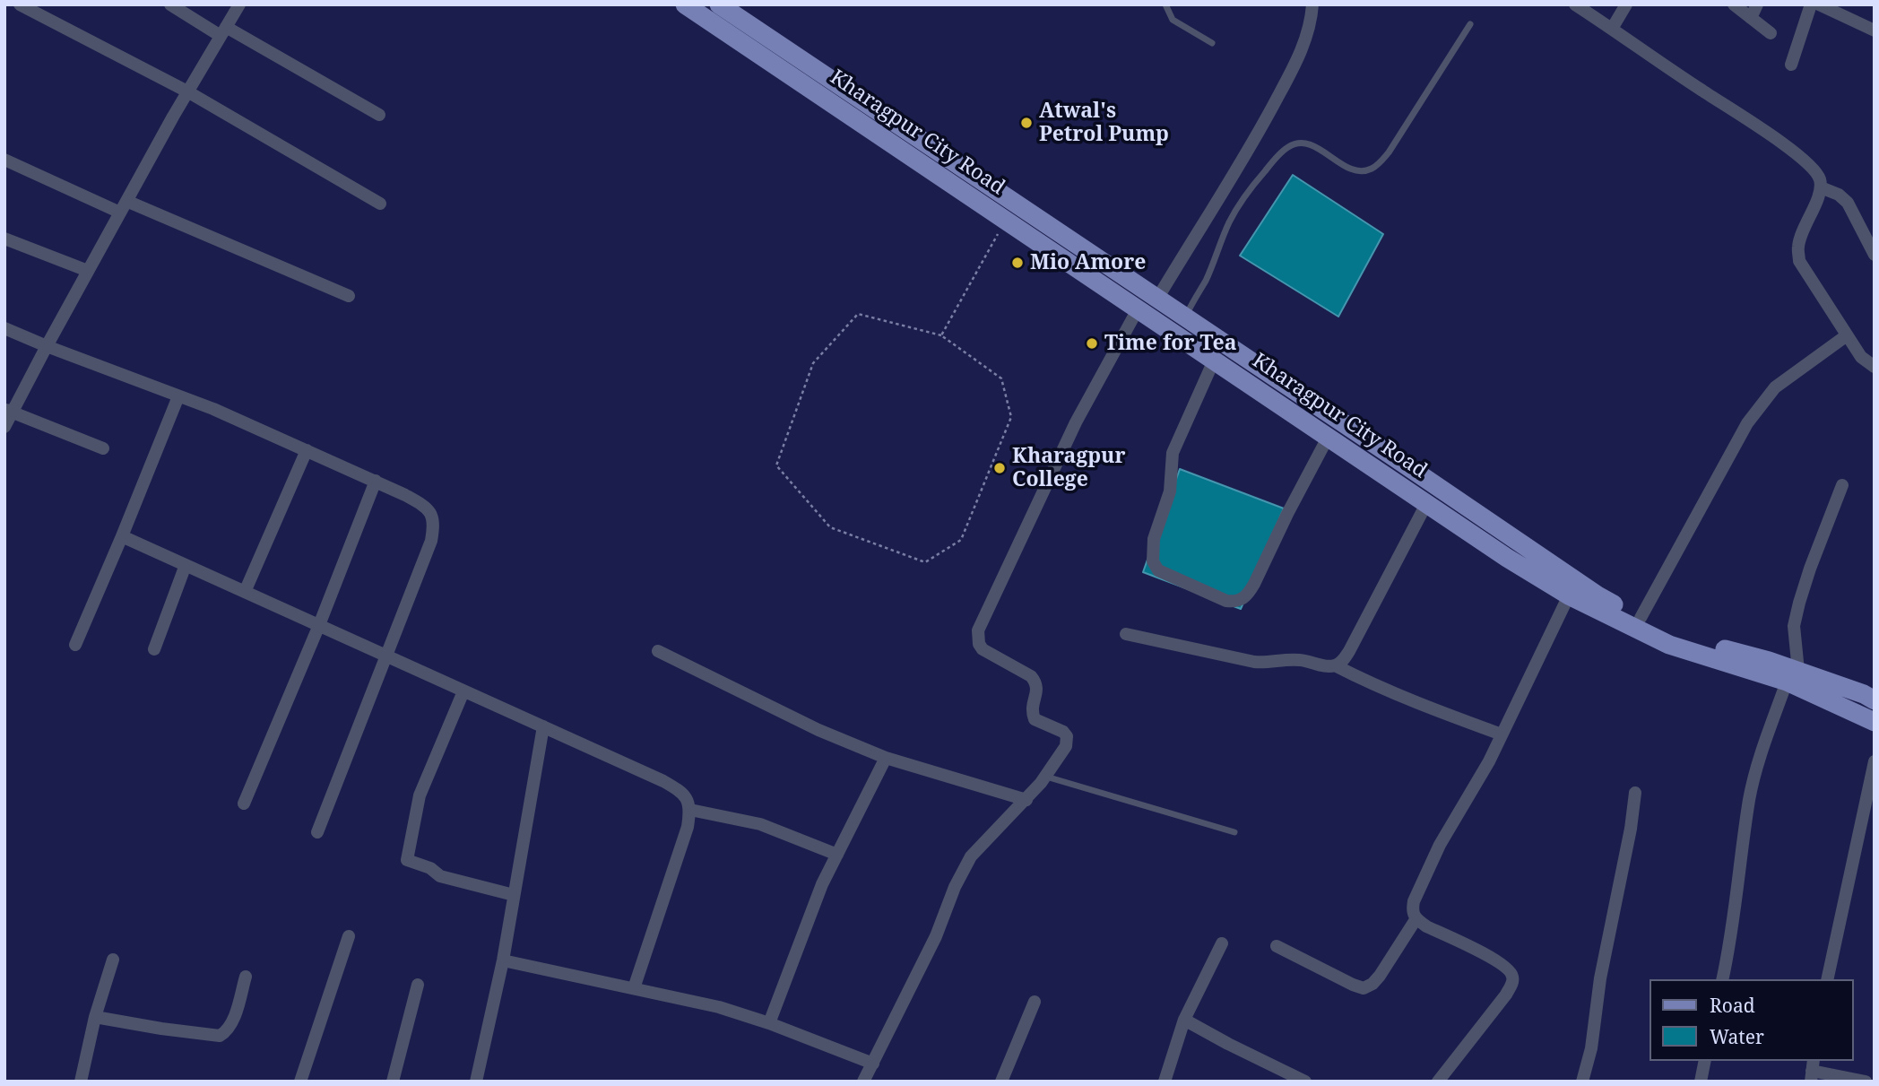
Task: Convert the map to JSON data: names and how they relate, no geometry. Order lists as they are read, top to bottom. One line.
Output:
{"streets":{"main road":["Kharagpur City Road"]},"places":["Atwal's Petrol Pump","Mio Amore","Time for Tea","Kharagpur College"],"legend":["Road","Water"]}
